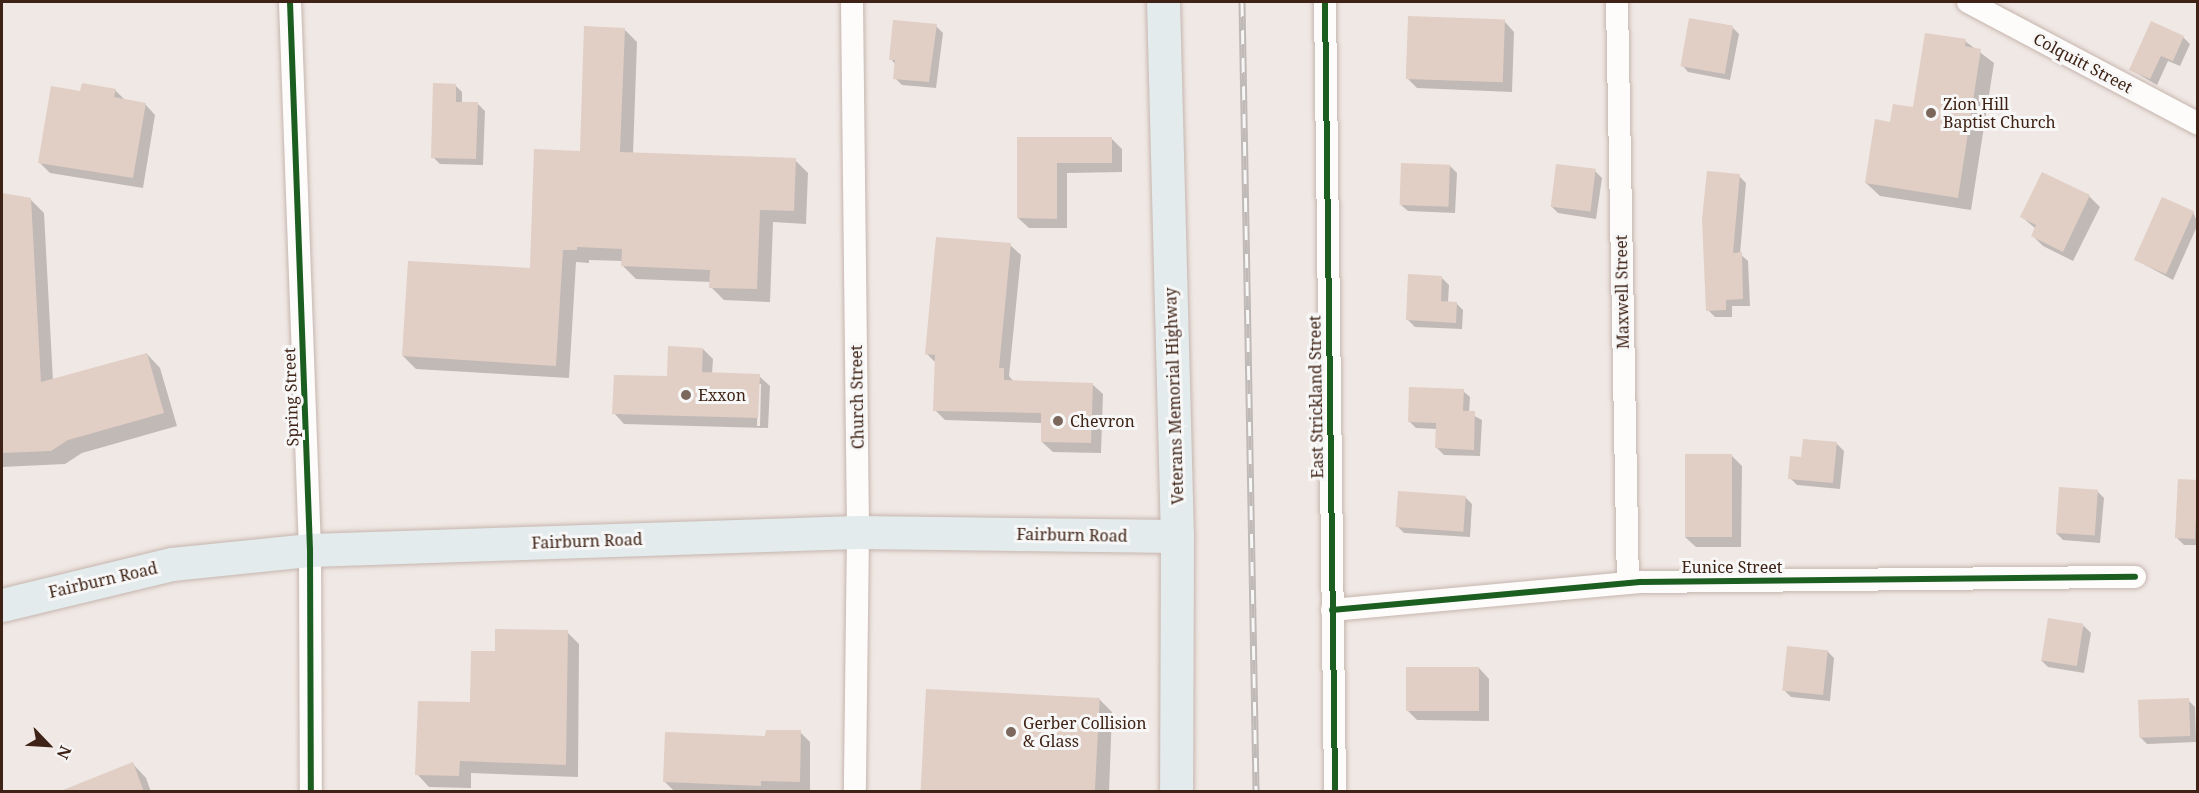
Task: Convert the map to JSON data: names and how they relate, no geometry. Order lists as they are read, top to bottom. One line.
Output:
{"streets":{"main road":["Veterans Memorial Highway","Fairburn Road"],"street":["Colquitt Street","Maxwell Street","Spring Street","Church Street","East Strickland Street","Eunice Street"]},"crossings":[["Maxwell Street","Eunice Street"],["Veterans Memorial Highway","Fairburn Road"],["Spring Street","Fairburn Road"],["Church Street","Fairburn Road"],["East Strickland Street","Eunice Street"]],"places":["Zion Hill Baptist Church","Exxon","Chevron","Gerber Collision & Glass"],"north":"bottom right"}
